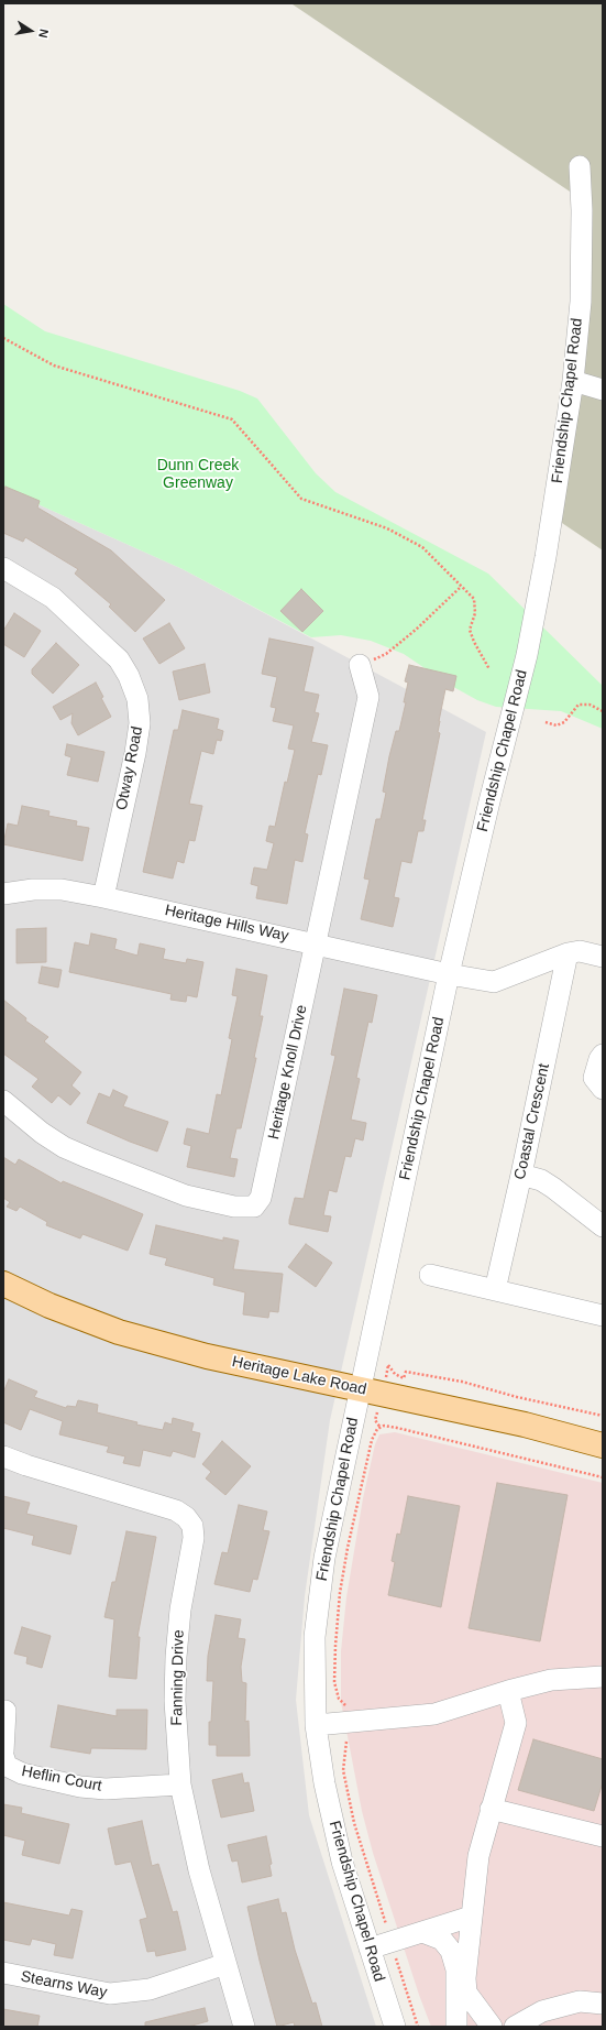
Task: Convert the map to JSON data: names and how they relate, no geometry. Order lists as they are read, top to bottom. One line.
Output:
{"streets":{"main road":["Heritage Lake Road"],"street":["Friendship Chapel Road","Otway Road","Heritage Hills Way","Heritage Knoll Drive","Coastal Crescent","Fanning Drive","Heflin Court","Stearns Way"]},"crossings":[["Friendship Chapel Road","Heritage Hills Way"],["Friendship Chapel Road","Heritage Lake Road"],["Otway Road","Heritage Hills Way"],["Heritage Hills Way","Heritage Knoll Drive"],["Heritage Hills Way","Coastal Crescent"],["Fanning Drive","Heflin Court"],["Fanning Drive","Stearns Way"]],"parks":["Dunn Creek Greenway"],"north":"right"}
